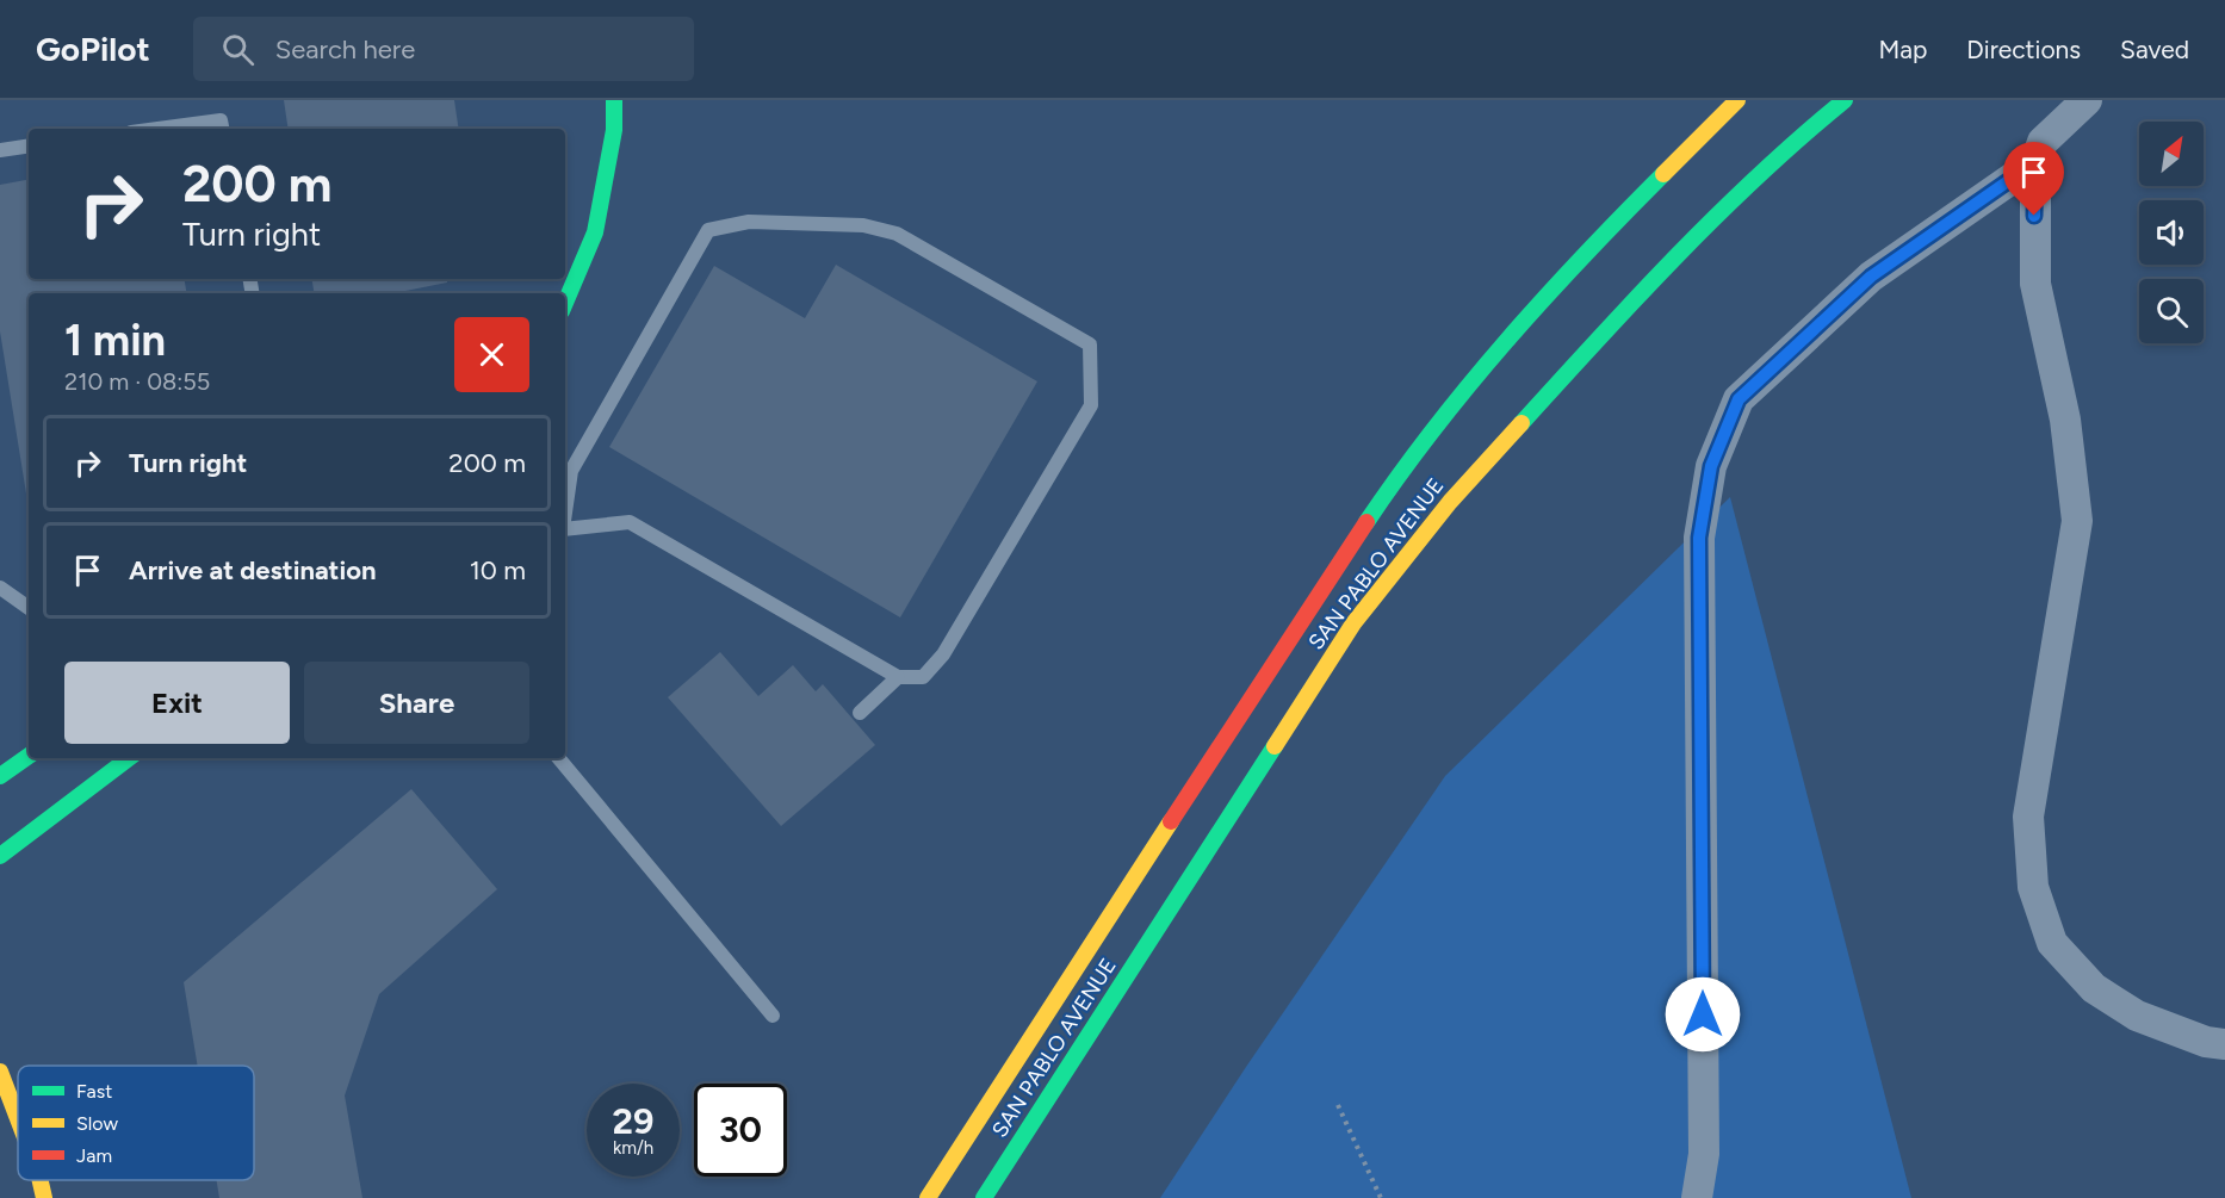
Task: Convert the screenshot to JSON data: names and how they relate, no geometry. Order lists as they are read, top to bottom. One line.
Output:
{"streets":{"main road":["SAN PABLO AVENUE"]},"legend":["Fast","Slow","Jam"],"north":"top right","page":{"header":"GoPilot","search":"Search here","nav":["Map","Directions","Saved"],"turn":["200 m","Turn right"],"heading":["1 min","210 m · 08:55"],"list":[{"name":"Turn right","value":"200 m"},{"name":"Arrive at destination","value":"10 m"}],"buttons":["Exit","Share"],"speed":"29 km/h","limit":"30"}}
